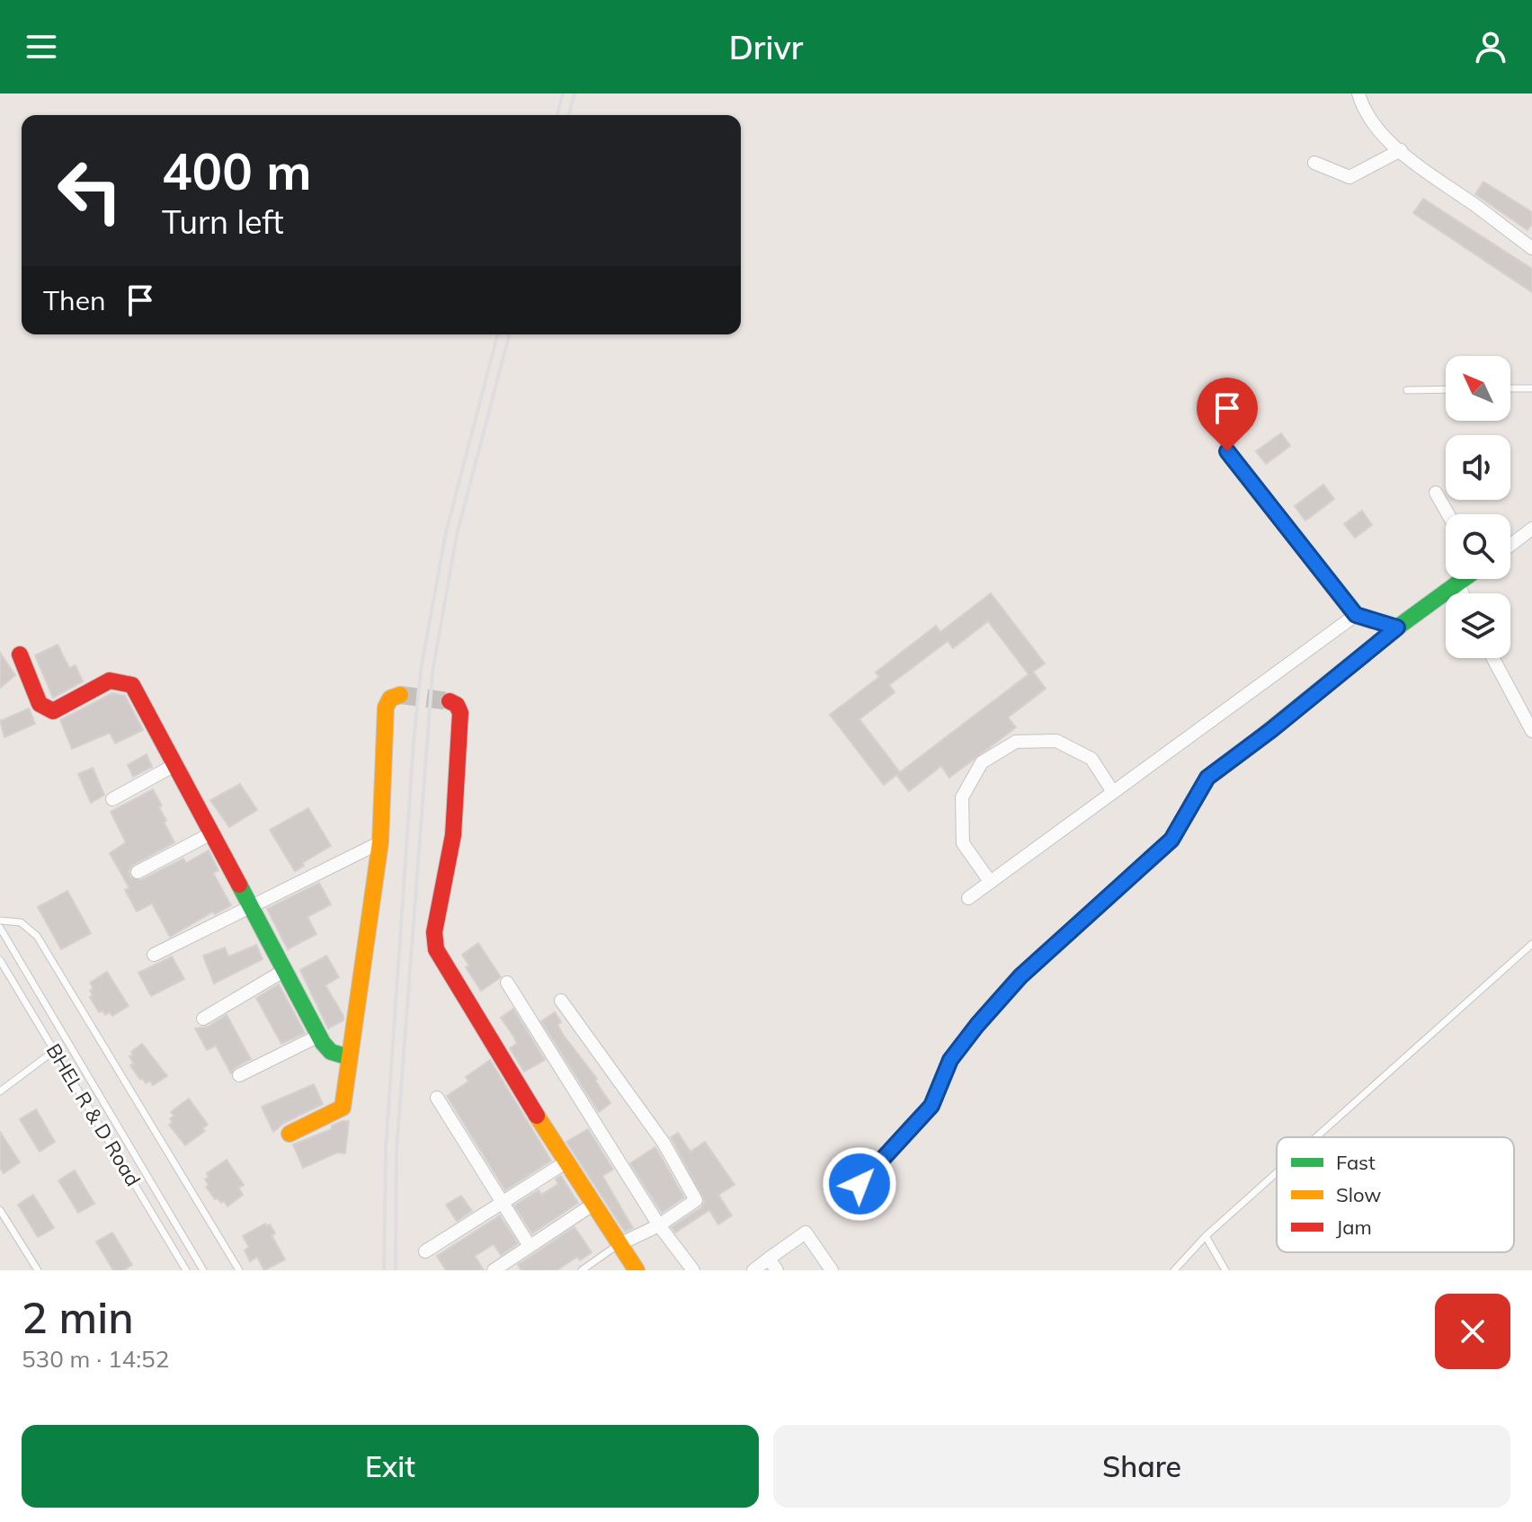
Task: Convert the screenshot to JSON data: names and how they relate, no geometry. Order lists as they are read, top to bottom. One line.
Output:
{"streets":{"lane":["BHEL R & D Road"]},"legend":["Fast","Slow","Jam"],"north":"top left","page":{"header":"Drivr","turn":["400 m","Turn left"],"then":"Then","heading":["2 min","530 m · 14:52"],"buttons":["Exit","Share"]}}
